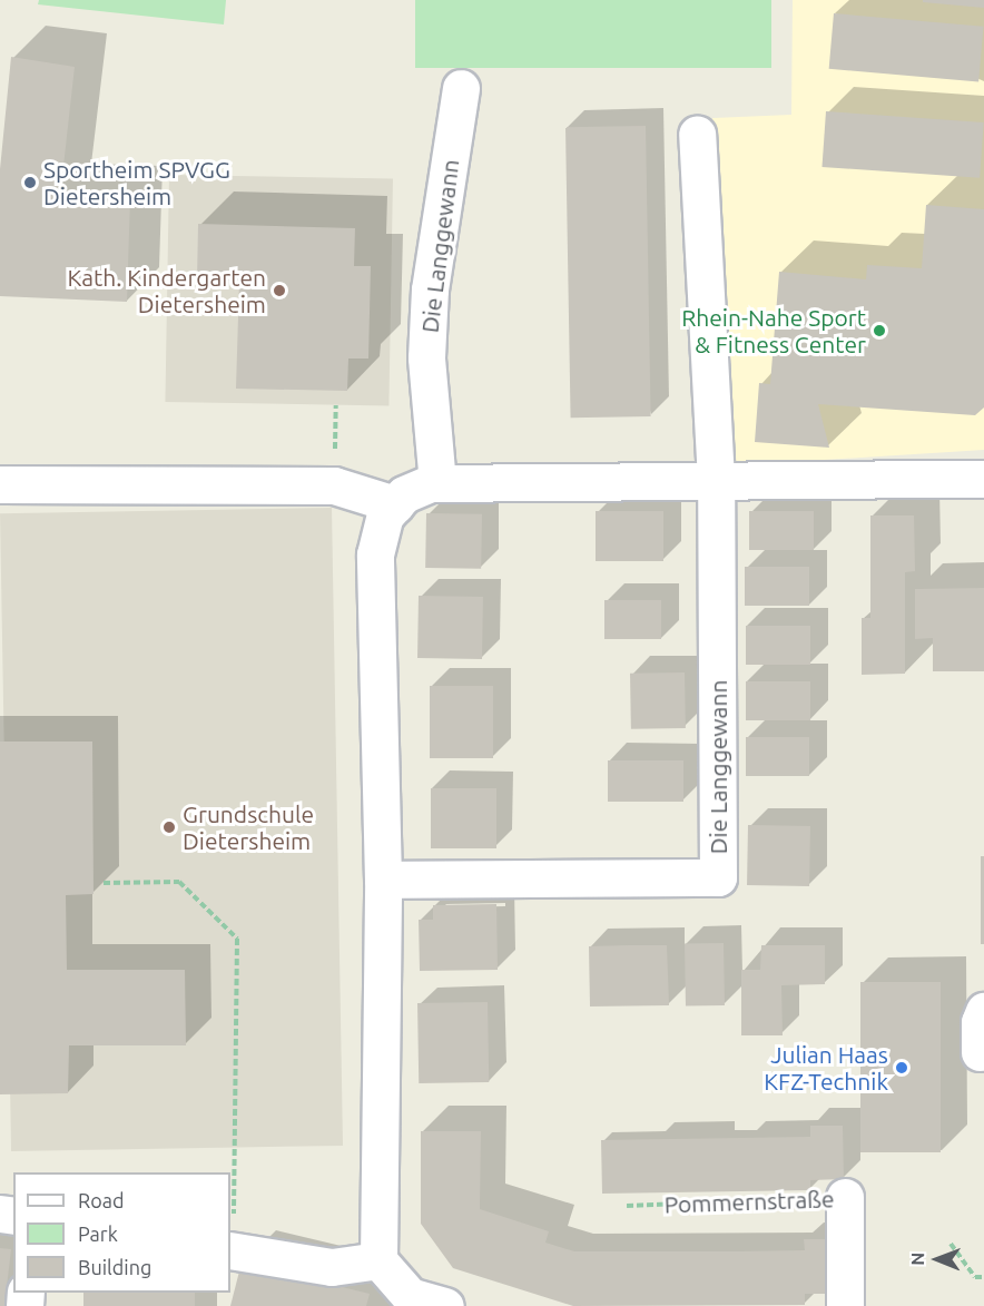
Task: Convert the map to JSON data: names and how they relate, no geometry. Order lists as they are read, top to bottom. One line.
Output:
{"streets":{"street":["Die Langgewann","Pommernstraße"]},"places":["Sportheim SPVGG Dietersheim","Kath. Kindergarten Dietersheim","Rhein-Nahe Sport & Fitness Center","Grundschule Dietersheim","Julian Haas KFZ-Technik"],"legend":["Road","Park","Building"],"north":"left"}
